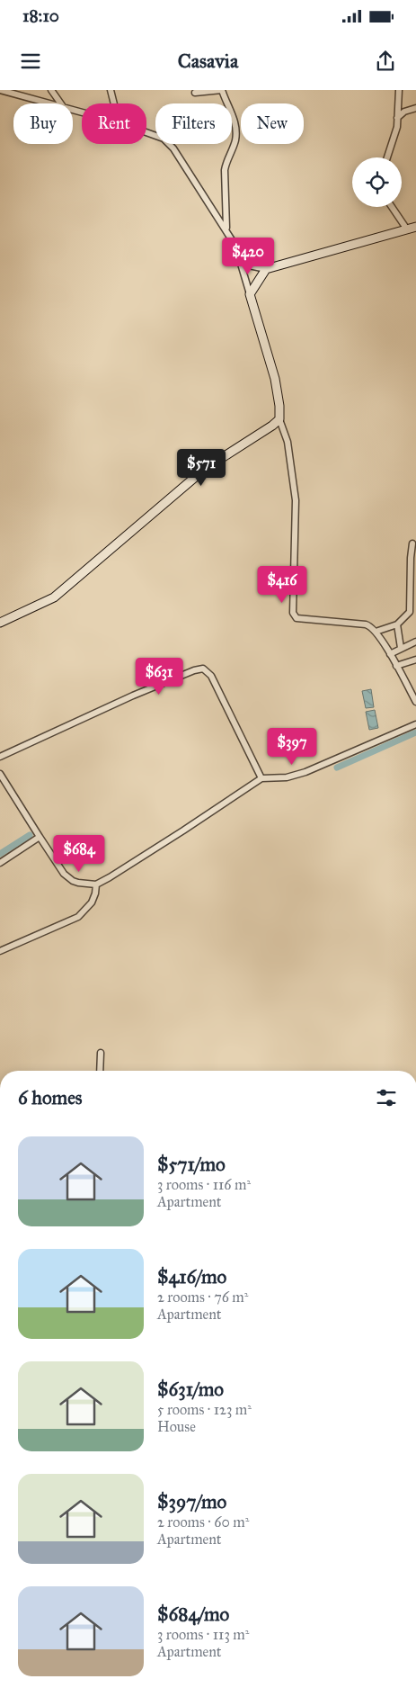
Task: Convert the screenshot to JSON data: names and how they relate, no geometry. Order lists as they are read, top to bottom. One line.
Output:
{"page":{"status":"18:10","header":"Casavia","chip":["Buy","Rent","Filters","New"],"price":["$420","$571","$416","$631","$397","$684"],"heading":"6 homes","list":[{"name":"$571/mo","note":"3 rooms · 116 m² · Apartment"},{"name":"$416/mo","note":"2 rooms · 76 m² · Apartment"},{"name":"$631/mo","note":"5 rooms · 123 m² · House"},{"name":"$397/mo","note":"2 rooms · 60 m² · Apartment"},{"name":"$684/mo","note":"3 rooms · 113 m² · Apartment"}]}}
